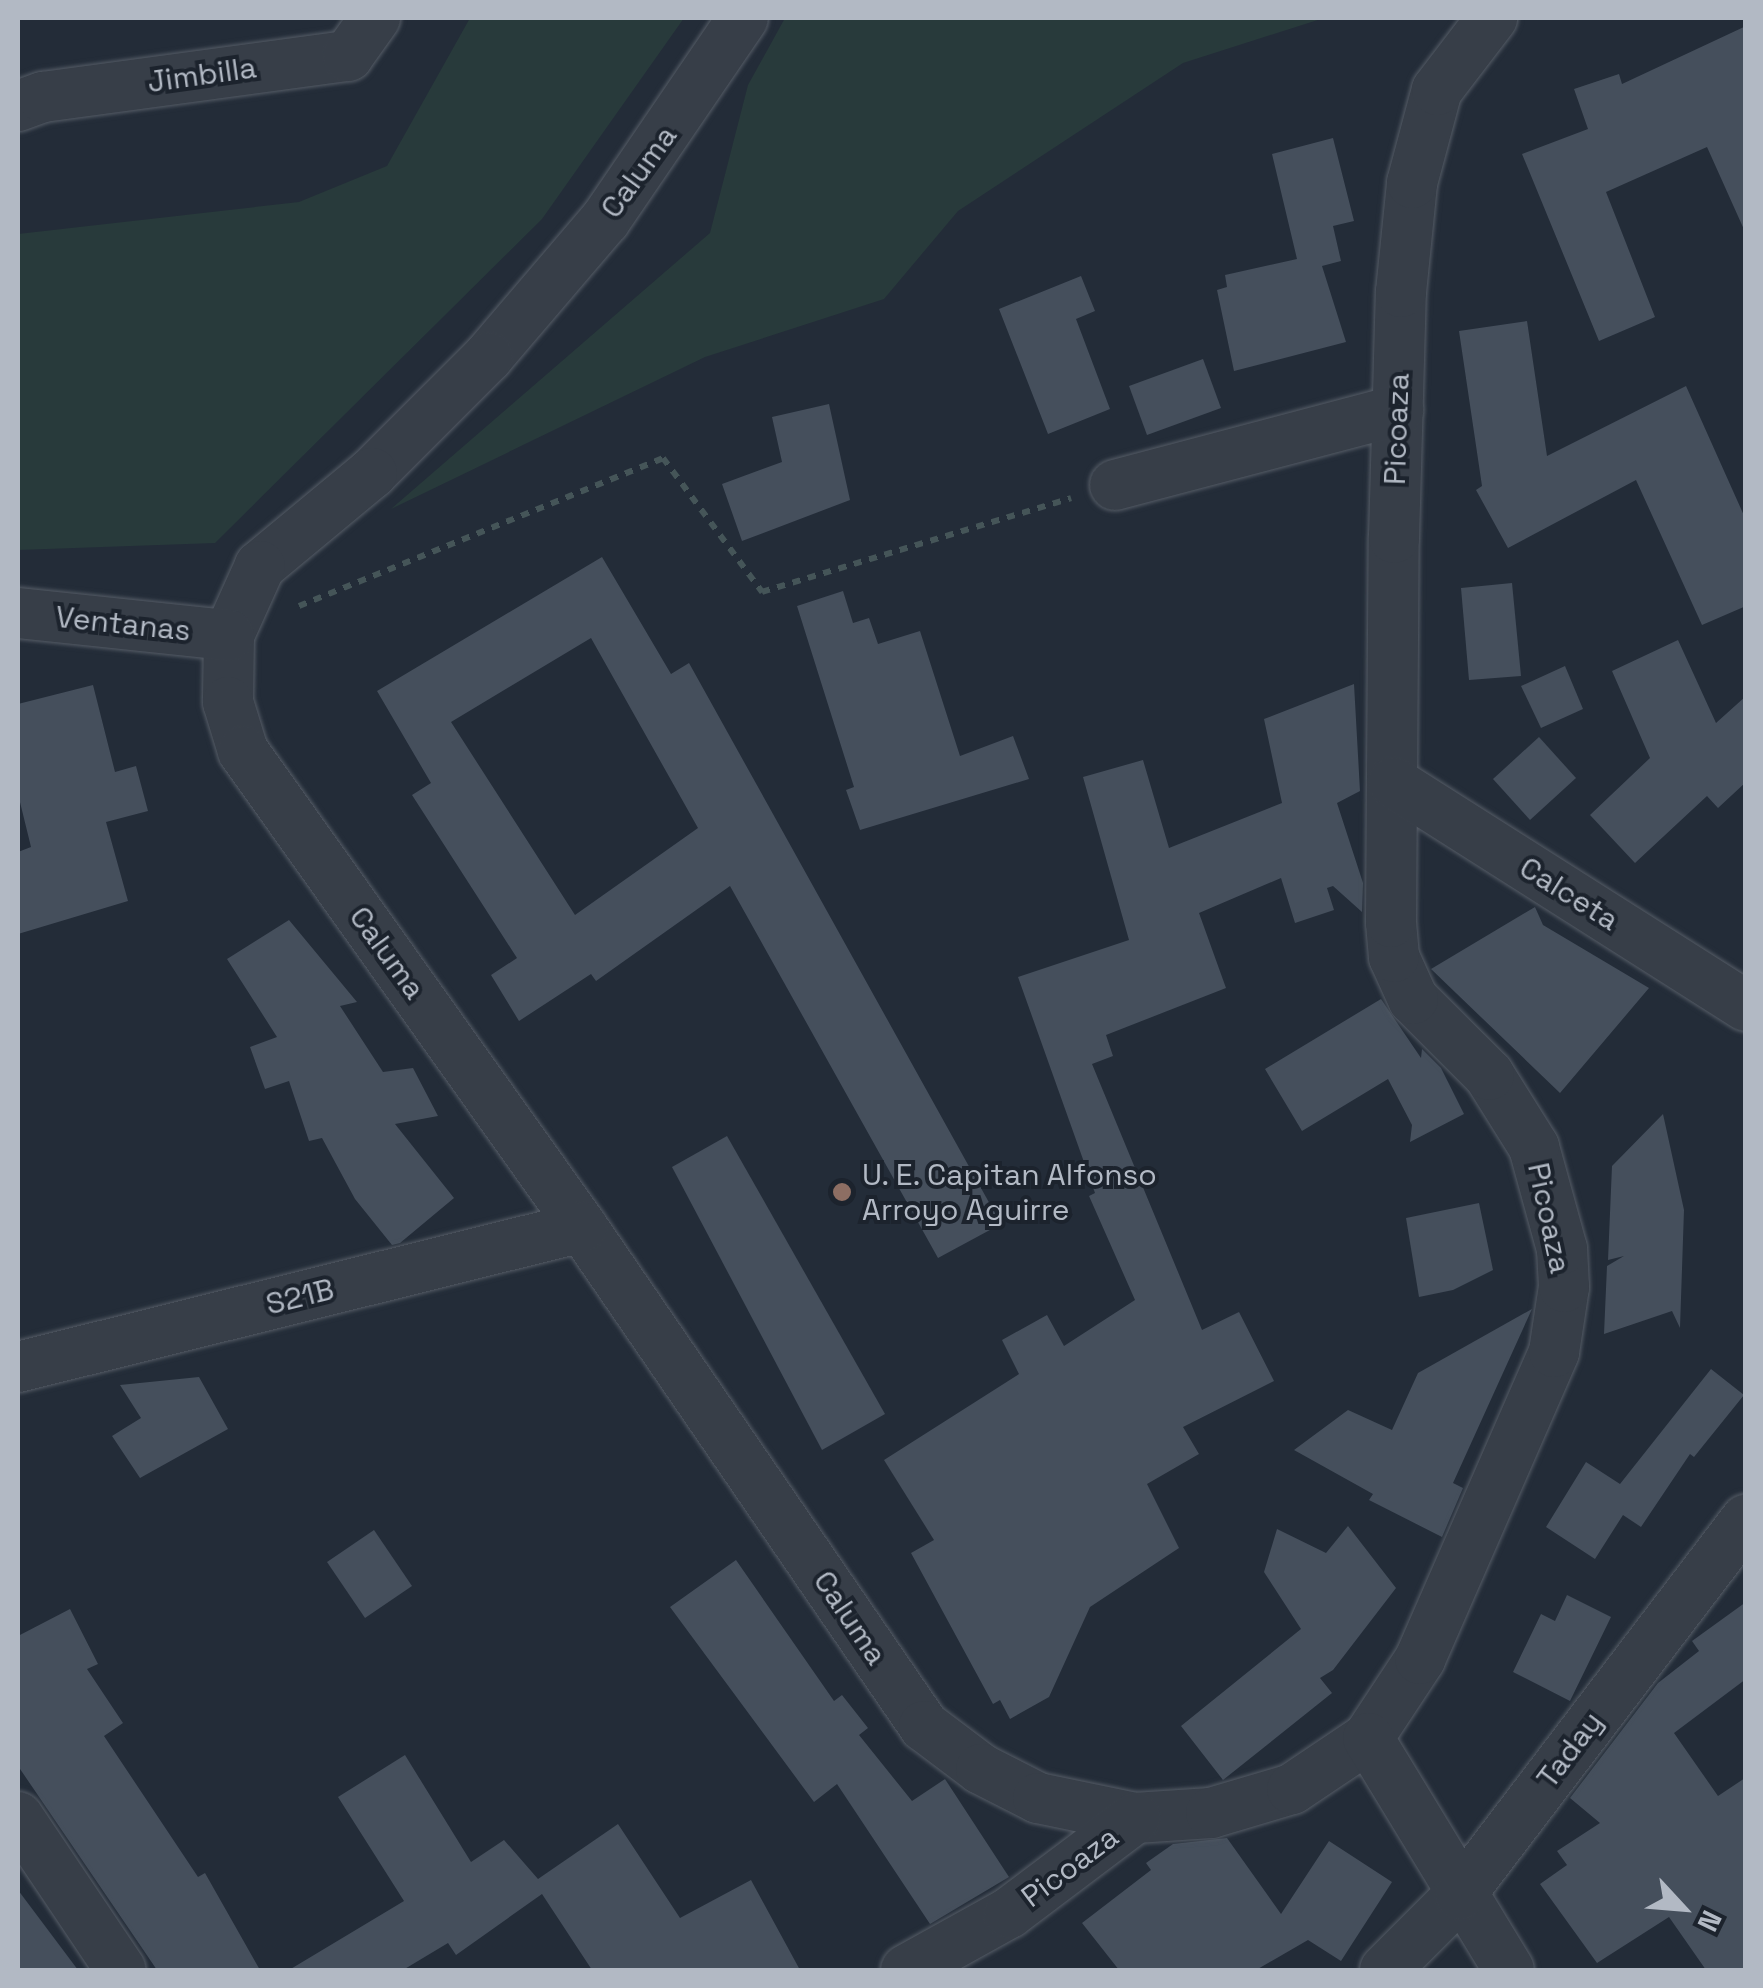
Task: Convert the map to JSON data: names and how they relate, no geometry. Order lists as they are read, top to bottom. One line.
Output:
{"streets":{"street":["Jimbilla","Caluma","Picoaza","Ventanas","Calceta","S21B","Taday"]},"crossings":[["Caluma","Picoaza"],["Caluma","Ventanas"],["Caluma","S21B"],["Picoaza","Calceta"]],"places":["U. E. Capitan Alfonso Arroyo Aguirre"],"north":"bottom right"}
